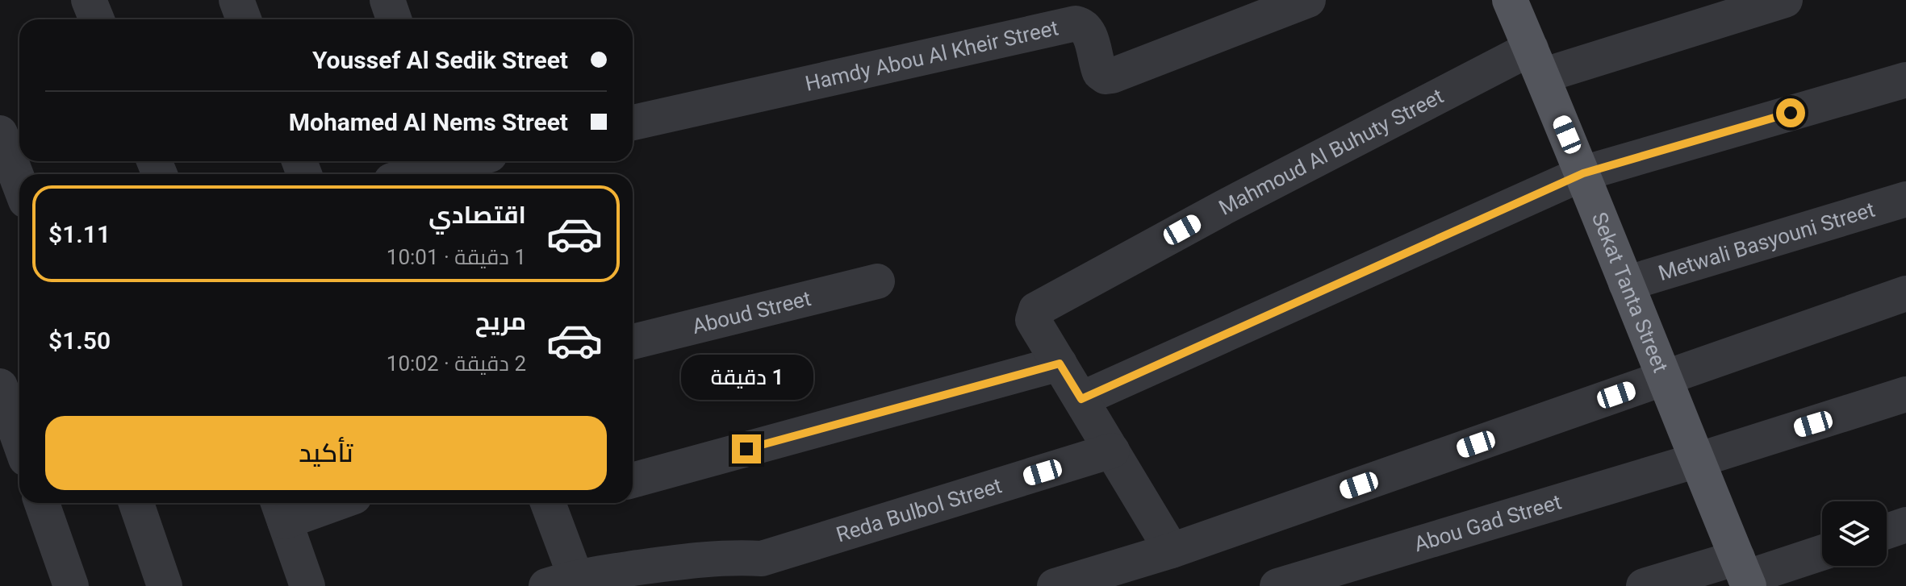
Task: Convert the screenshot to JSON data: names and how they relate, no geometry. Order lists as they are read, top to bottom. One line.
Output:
{"streets":{"main road":["Sekat Tanta Street"],"street":["Hamdy Abou Al Kheir Street","Mahmoud Al Buhuty Street","Metwali Basyouni Street","Aboud Street","Reda Bulbol Street","Abou Gad Street"]},"crossings":[["Mahmoud Al Buhuty Street","Sekat Tanta Street"],["Metwali Basyouni Street","Sekat Tanta Street"],["Sekat Tanta Street","Abou Gad Street"]],"page":{"banner":["Youssef Al Sedik Street","Mohamed Al Nems Street"],"list":[{"name":"اقتصادي","note":"1 دقيقة · 10:01","value":"$1.11"},{"name":"مريح","note":"2 دقيقة · 10:02","value":"$1.50"}],"bubble":"1 دقيقة","buttons":"تأكيد"}}
